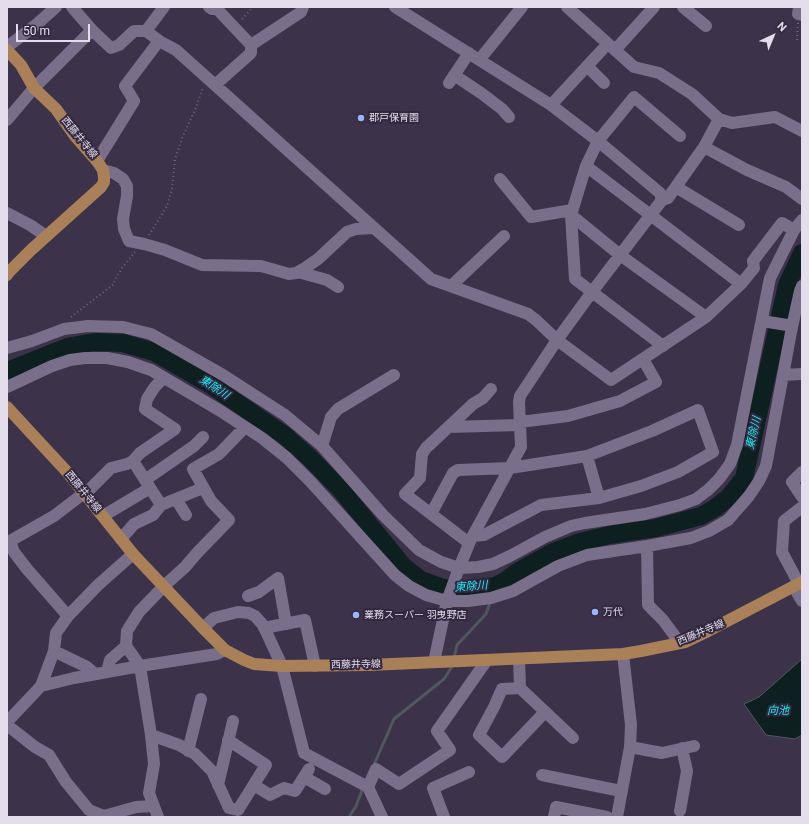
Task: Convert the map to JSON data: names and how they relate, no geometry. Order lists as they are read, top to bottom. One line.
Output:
{"streets":{"main road":["西藤井寺線"]},"water":["東除川","向池"],"places":["郡戸保育園","万代","業務スーパー 羽曳野店"],"scale_bar":"50 m","north":"top right"}
